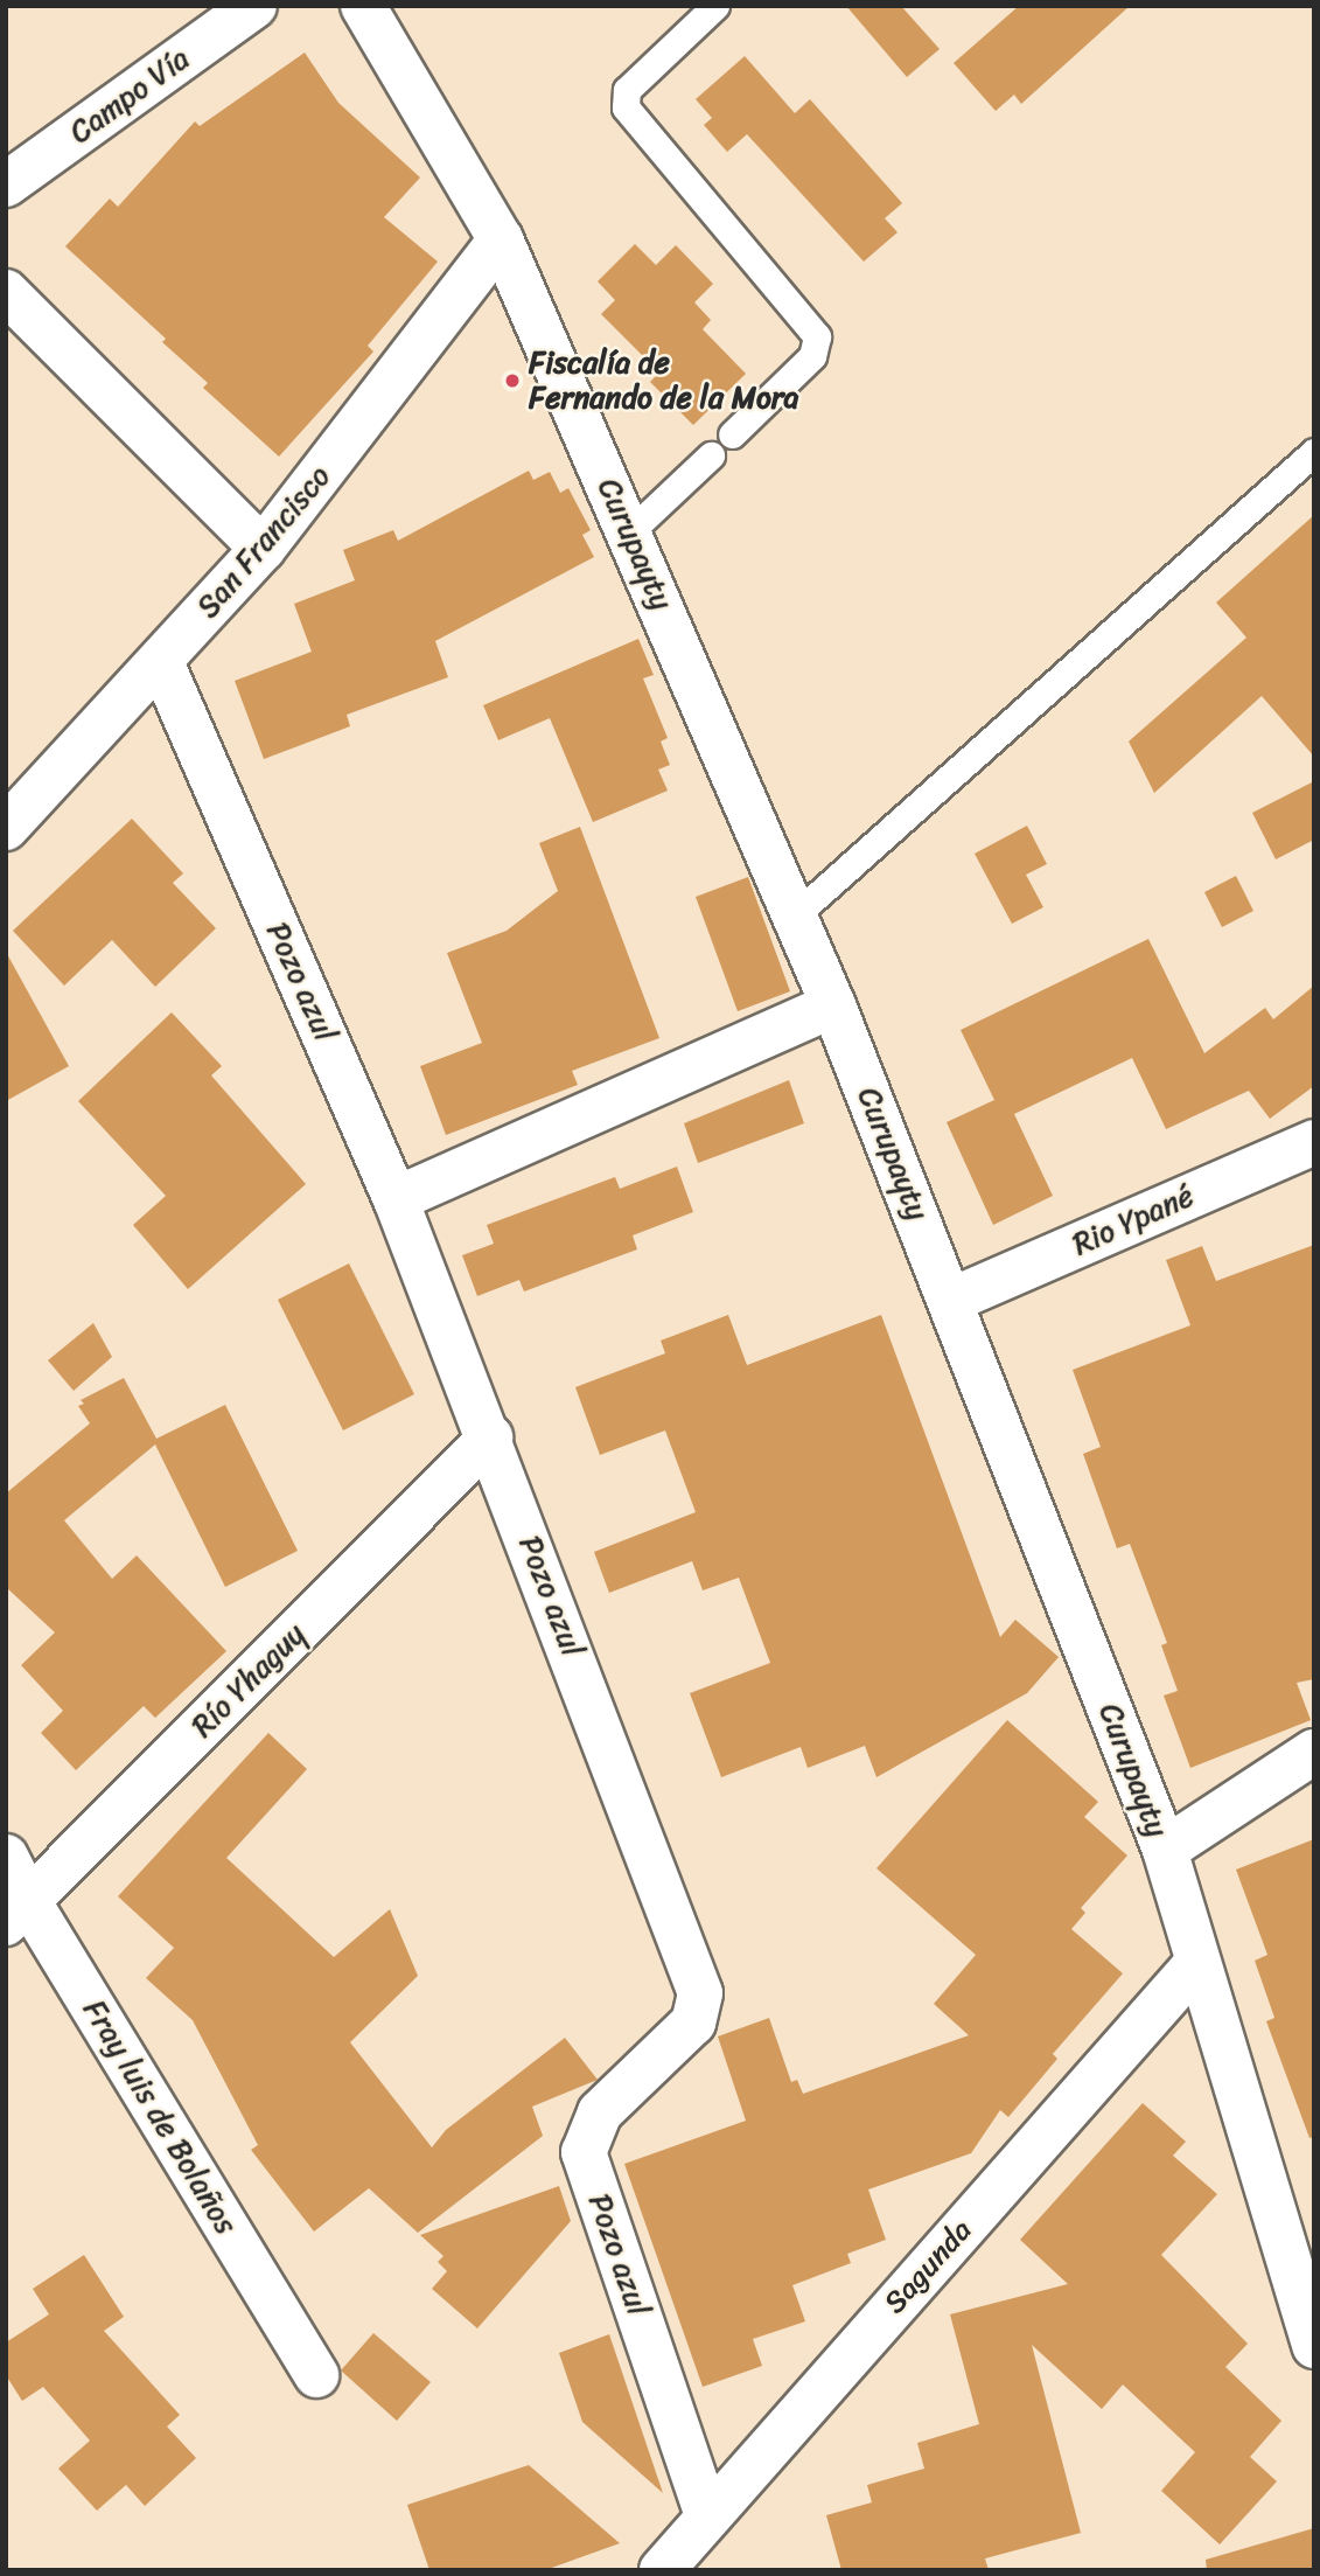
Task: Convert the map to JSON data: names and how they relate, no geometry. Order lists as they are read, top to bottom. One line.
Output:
{"streets":{"street":["Campo Vía","San Francisco","Curupayty","Pozo azul","Rio Ypané","Río Yhaguy","Fray luis de Bolaños","Sagunda"]},"crossings":[["San Francisco","Curupayty"],["San Francisco","Pozo azul"],["Curupayty","Rio Ypané"],["Curupayty","Sagunda"],["Pozo azul","Río Yhaguy"],["Pozo azul","Sagunda"],["Río Yhaguy","Fray luis de Bolaños"]],"places":["Fiscalía de Fernando de la Mora"]}
